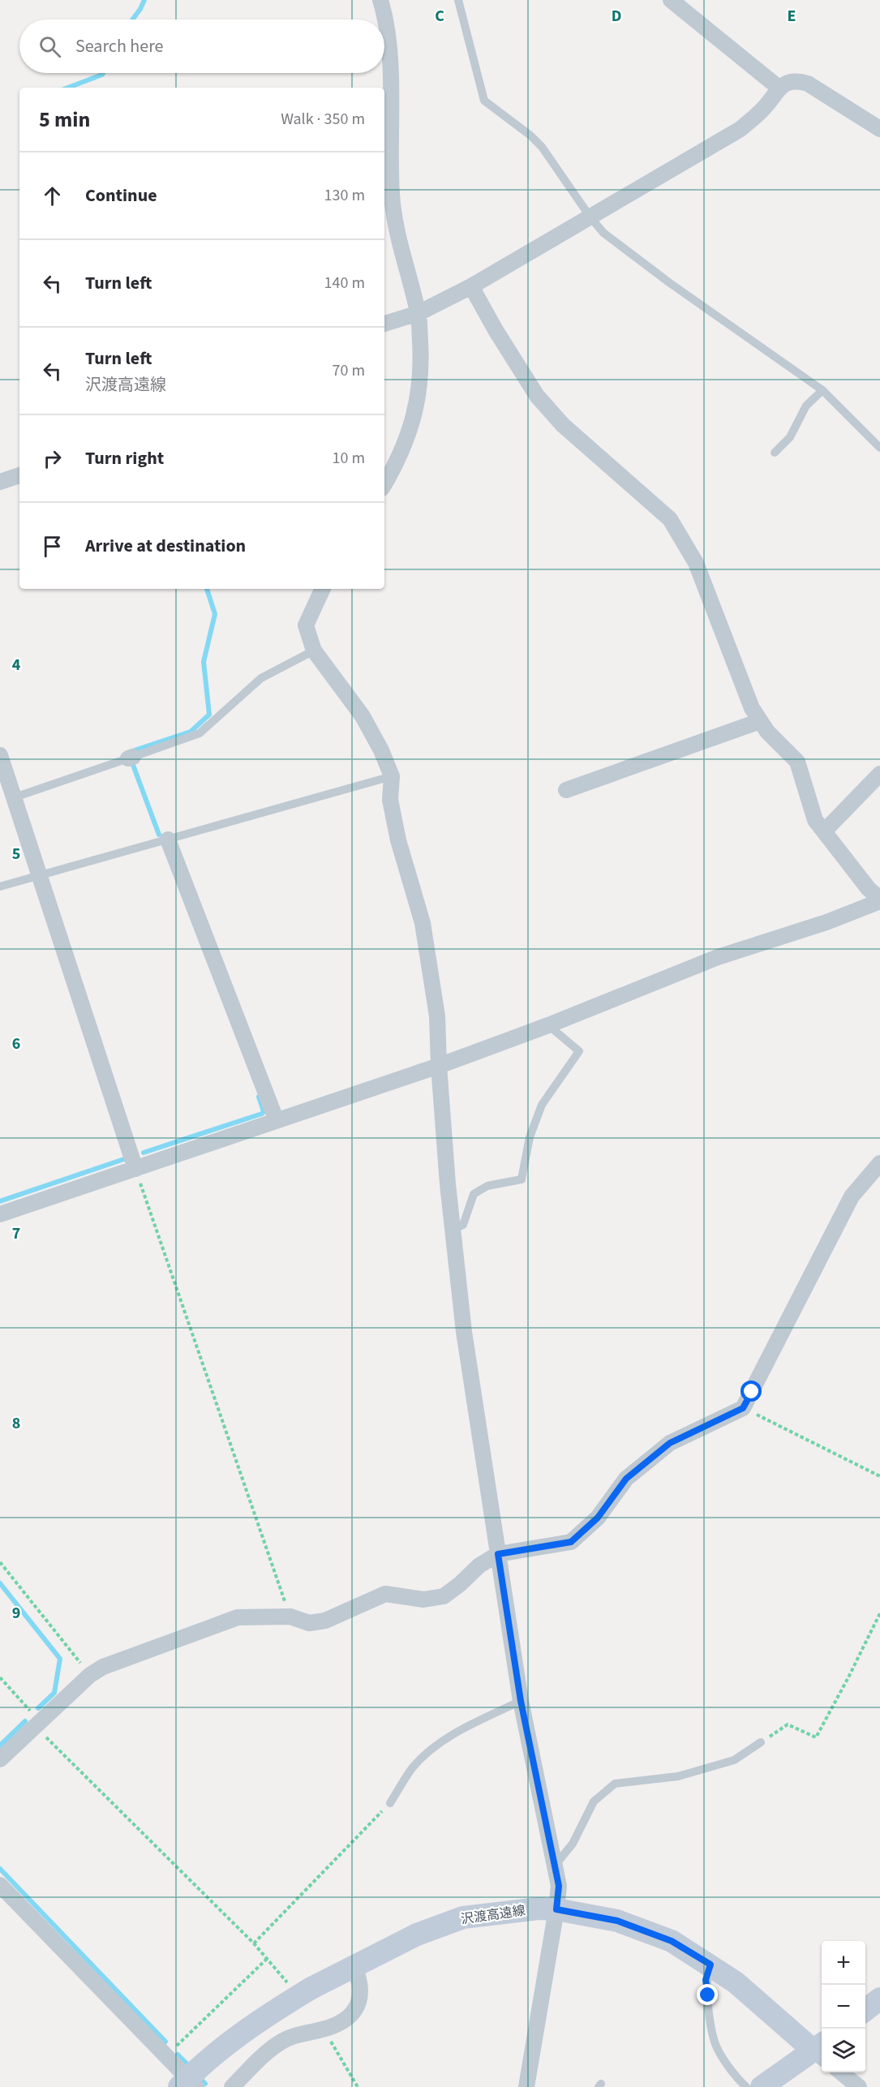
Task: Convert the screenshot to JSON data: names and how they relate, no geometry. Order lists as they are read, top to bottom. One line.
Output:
{"streets":{"main road":["沢渡高遠線"]},"page":{"search":"Search here","heading":["5 min","Walk · 350 m"],"list":[["Continue","130 m"],["Turn left","140 m"],["Turn left","沢渡高遠線","70 m"],["Turn right","10 m"],"Arrive at destination"],"map_buttons":["+","−"]},"grid":{"columns":["C","D","E"],"rows":["4","5","6","7","8","9"]}}
